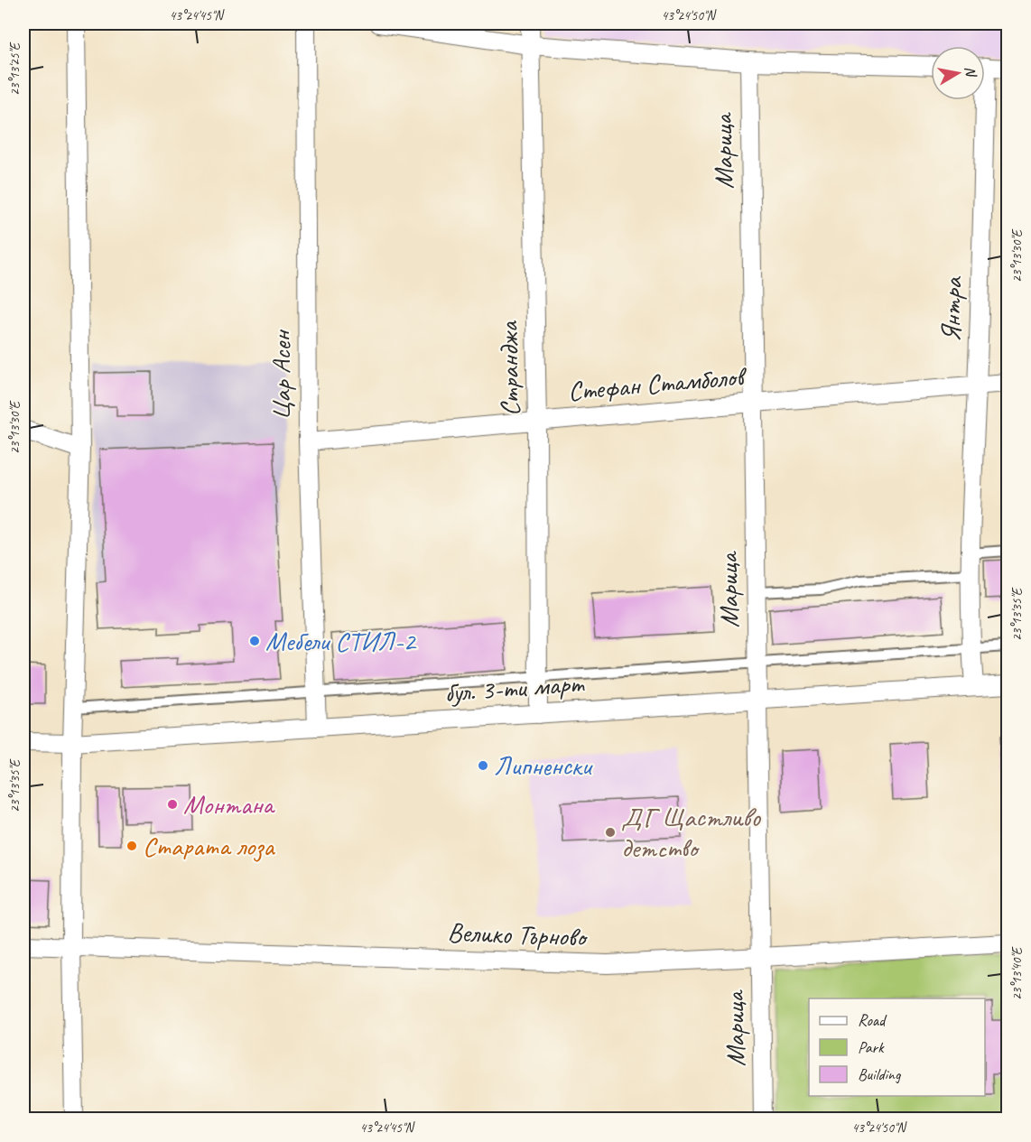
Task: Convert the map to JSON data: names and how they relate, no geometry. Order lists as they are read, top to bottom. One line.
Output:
{"streets":{"street":["Марица","Янтра","Странджа","Цар Асен","Стефан Стамболов","бул. 3-ти март","Велико Търново"]},"crossings":[["Марица","Стефан Стамболов"],["Марица","бул. 3-ти март"],["Марица","Велико Търново"],["Янтра","Стефан Стамболов"],["Янтра","бул. 3-ти март"],["Странджа","Стефан Стамболов"],["Странджа","бул. 3-ти март"],["Цар Асен","Стефан Стамболов"],["Цар Асен","бул. 3-ти март"]],"places":["Мебели СТИЛ-2","Липненски","Монтана","ДГ Щастливо детство","Старата лоза"],"legend":["Road","Park","Building"],"north":"right","coordinates":["43°24'45\"N","43°24'50\"N","23°13'25\"E","23°13'30\"E","23°13'35\"E","23°13'40\"E"]}
